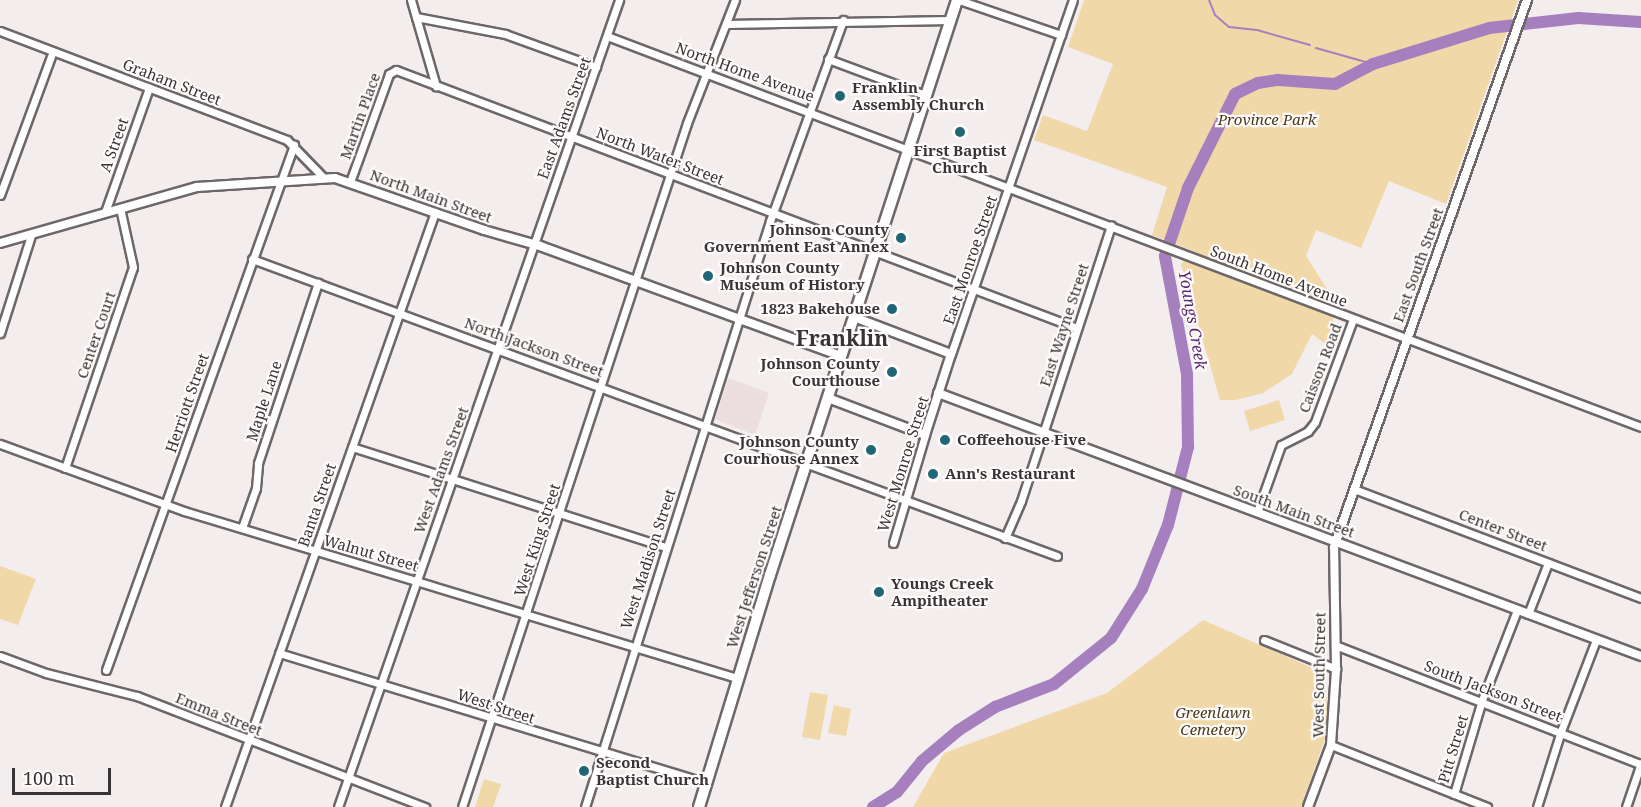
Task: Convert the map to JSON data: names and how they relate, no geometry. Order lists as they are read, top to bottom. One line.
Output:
{"streets":{"main road":["West Jefferson Street"],"street":["North Home Avenue","Graham Street","Martin Place","East Adams Street","A Street","North Water Street","North Main Street","East Monroe Street","East South Street","South Home Avenue","East Wayne Street","Center Court","North Jackson Street","Caisson Road","Maple Lane","Herriott Street","West Monroe Street","West Adams Street","Banta Street","South Main Street","Center Street","West King Street","Walnut Street","West Madison Street","West South Street","South Jackson Street","West Street","Emma Street","Pitt Street"]},"crossings":[["North Home Avenue","East Adams Street"],["North Home Avenue","South Home Avenue"],["North Home Avenue","West King Street"],["North Home Avenue","West Madison Street"],["North Home Avenue","West Jefferson Street"],["Graham Street","A Street"],["Graham Street","North Main Street"],["Graham Street","Herriott Street"],["Martin Place","North Water Street"],["Martin Place","North Main Street"],["East Adams Street","North Water Street"],["East Adams Street","North Main Street"],["East Adams Street","West Adams Street"],["A Street","North Main Street"],["North Water Street","East Monroe Street"],["North Water Street","East Wayne Street"],["North Water Street","West King Street"],["North Water Street","West Madison Street"],["North Water Street","West Jefferson Street"],["North Main Street","Center Court"],["North Main Street","Herriott Street"],["North Main Street","West Adams Street"],["North Main Street","Banta Street"],["North Main Street","West King Street"],["North Main Street","West Madison Street"],["North Main Street","West Jefferson Street"],["East Monroe Street","South Home Avenue"],["East Monroe Street","West Monroe Street"],["East Monroe Street","South Main Street"],["East South Street","South Home Avenue"],["East South Street","South Main Street"],["East South Street","Center Street"],["East South Street","West South Street"],["South Home Avenue","East Wayne Street"],["South Home Avenue","Caisson Road"],["South Home Avenue","West Jefferson Street"],["East Wayne Street","South Main Street"],["Center Court","Walnut Street"],["North Jackson Street","Maple Lane"],["North Jackson Street","Herriott Street"],["North Jackson Street","West Adams Street"],["North Jackson Street","Banta Street"],["North Jackson Street","West King Street"],["North Jackson Street","West Madison Street"],["North Jackson Street","West Jefferson Street"],["Caisson Road","South Main Street"],["Maple Lane","Walnut Street"],["Herriott Street","Walnut Street"],["West Monroe Street","South Main Street"],["West Adams Street","Walnut Street"],["West Adams Street","West Street"],["West Adams Street","Emma Street"],["Banta Street","Walnut Street"],["Banta Street","West Street"],["Banta Street","Emma Street"],["South Main Street","West South Street"],["South Main Street","Pitt Street"],["West King Street","Walnut Street"],["West King Street","West Street"],["Walnut Street","West Madison Street"],["Walnut Street","West Jefferson Street"],["West Madison Street","West Street"],["West Jefferson Street","West Street"],["West South Street","South Jackson Street"],["South Jackson Street","Pitt Street"]],"districts":["Franklin"],"water":["Youngs Creek"],"parks":["Province Park","Greenlawn Cemetery"],"places":["Franklin Assembly Church","First Baptist Church","Johnson County Government East Annex","Johnson County Museum of History","1823 Bakehouse","Johnson County Courthouse","Coffeehouse Five","Johnson County Courhouse Annex","Ann's Restaurant","Youngs Creek Ampitheater","Second Baptist Church"],"scale_bar":"100 m"}
